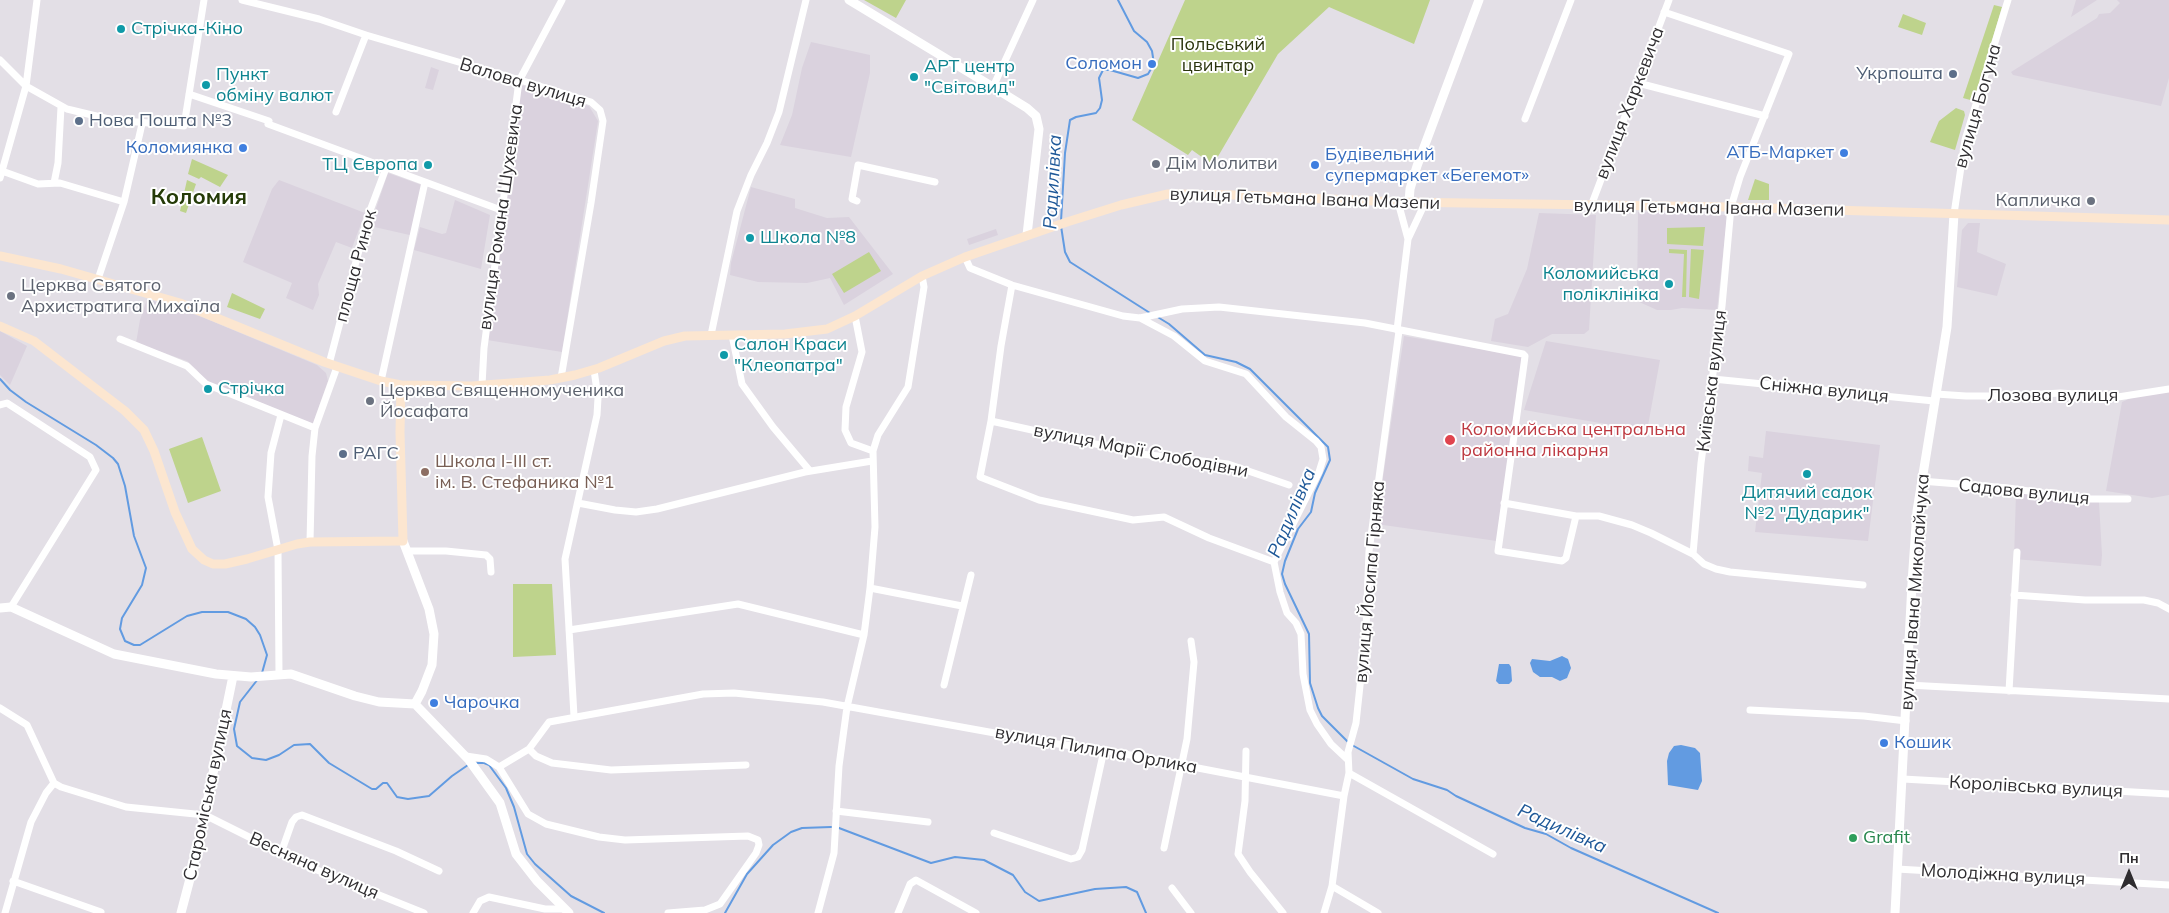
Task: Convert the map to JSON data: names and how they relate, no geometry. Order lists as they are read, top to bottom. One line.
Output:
{"streets":{"main road":["вулиця Гетьмана Івана Мазепи"],"street":["Валова вулиця","вулиця Харкевича","вулиця Богуна","вулиця Романа Шухевича","площа Ринок","Київська вулиця","Сніжна вулиця","Лозова вулиця","вулиця Марії Слободівни","Садова вулиця","вулиця Йосипа Гірняка","вулиця Івана Миколайчука","вулиця Пилипа Орлика","Королівська вулиця","Староміська вулиця","Весняна вулиця","Молодіжна вулиця"]},"crossings":[["Валова вулиця","вулиця Гетьмана Івана Мазепи"],["Валова вулиця","вулиця Романа Шухевича"],["вулиця Харкевича","вулиця Гетьмана Івана Мазепи"],["вулиця Харкевича","Київська вулиця"],["вулиця Богуна","вулиця Гетьмана Івана Мазепи"],["вулиця Богуна","вулиця Івана Миколайчука"],["вулиця Гетьмана Івана Мазепи","вулиця Романа Шухевича"],["вулиця Гетьмана Івана Мазепи","площа Ринок"],["вулиця Гетьмана Івана Мазепи","Київська вулиця"],["вулиця Гетьмана Івана Мазепи","вулиця Івана Миколайчука"],["Київська вулиця","Сніжна вулиця"],["Сніжна вулиця","Лозова вулиця"],["Сніжна вулиця","вулиця Івана Миколайчука"],["Лозова вулиця","вулиця Івана Миколайчука"],["Садова вулиця","вулиця Івана Миколайчука"],["вулиця Йосипа Гірняка","вулиця Пилипа Орлика"],["вулиця Івана Миколайчука","Королівська вулиця"],["вулиця Івана Миколайчука","Молодіжна вулиця"],["Староміська вулиця","Весняна вулиця"]],"districts":["Коломия"],"water":["Радилівка"],"parks":["Польський цвинтар"],"places":["Стрічка-Кіно","Соломон","Укрпошта","АРТ центр \"Світовид\"","Пункт обміну валют","Нова Пошта №3","Коломиянка","АТБ-Маркет","Дім Молитви","ТЦ Європа","Будівельний супермаркет «Бегемот»","Капличка","Школа №8","Коломийська поліклініка","Церква Святого Архистратига Михаїла","Салон Краси \"Клеопатра\"","Стрічка","Церква Священномученика Йосафата","Коломийська центральна районна лікарня","РАГС","Школа I-III ст. ім. В. Стефаника №1","Дитячий садок №2 \"Дударик\"","Чарочка","Кошик","Grafit"],"north":"top"}
